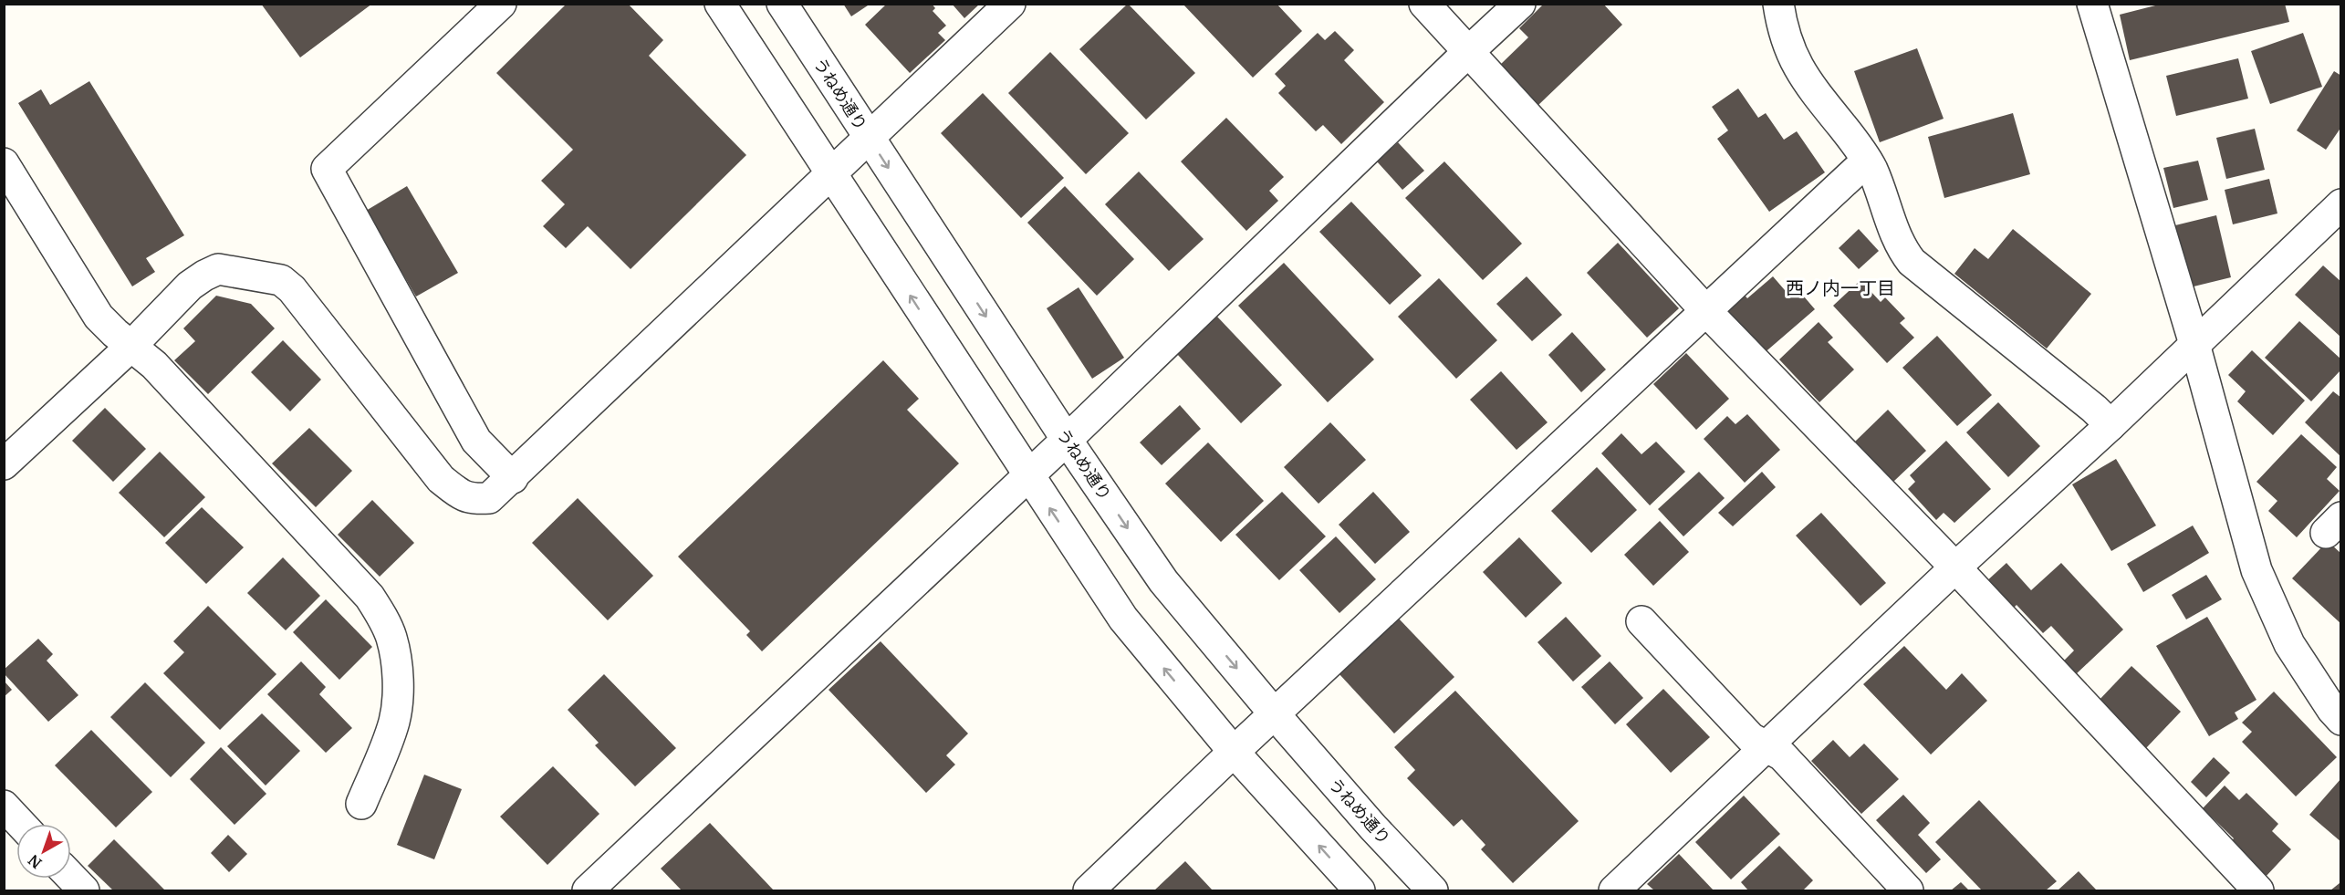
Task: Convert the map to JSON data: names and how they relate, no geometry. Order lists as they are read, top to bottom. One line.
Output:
{"streets":{"street":["うねめ通り"]},"districts":["西ノ内一丁目"],"north":"bottom left"}
